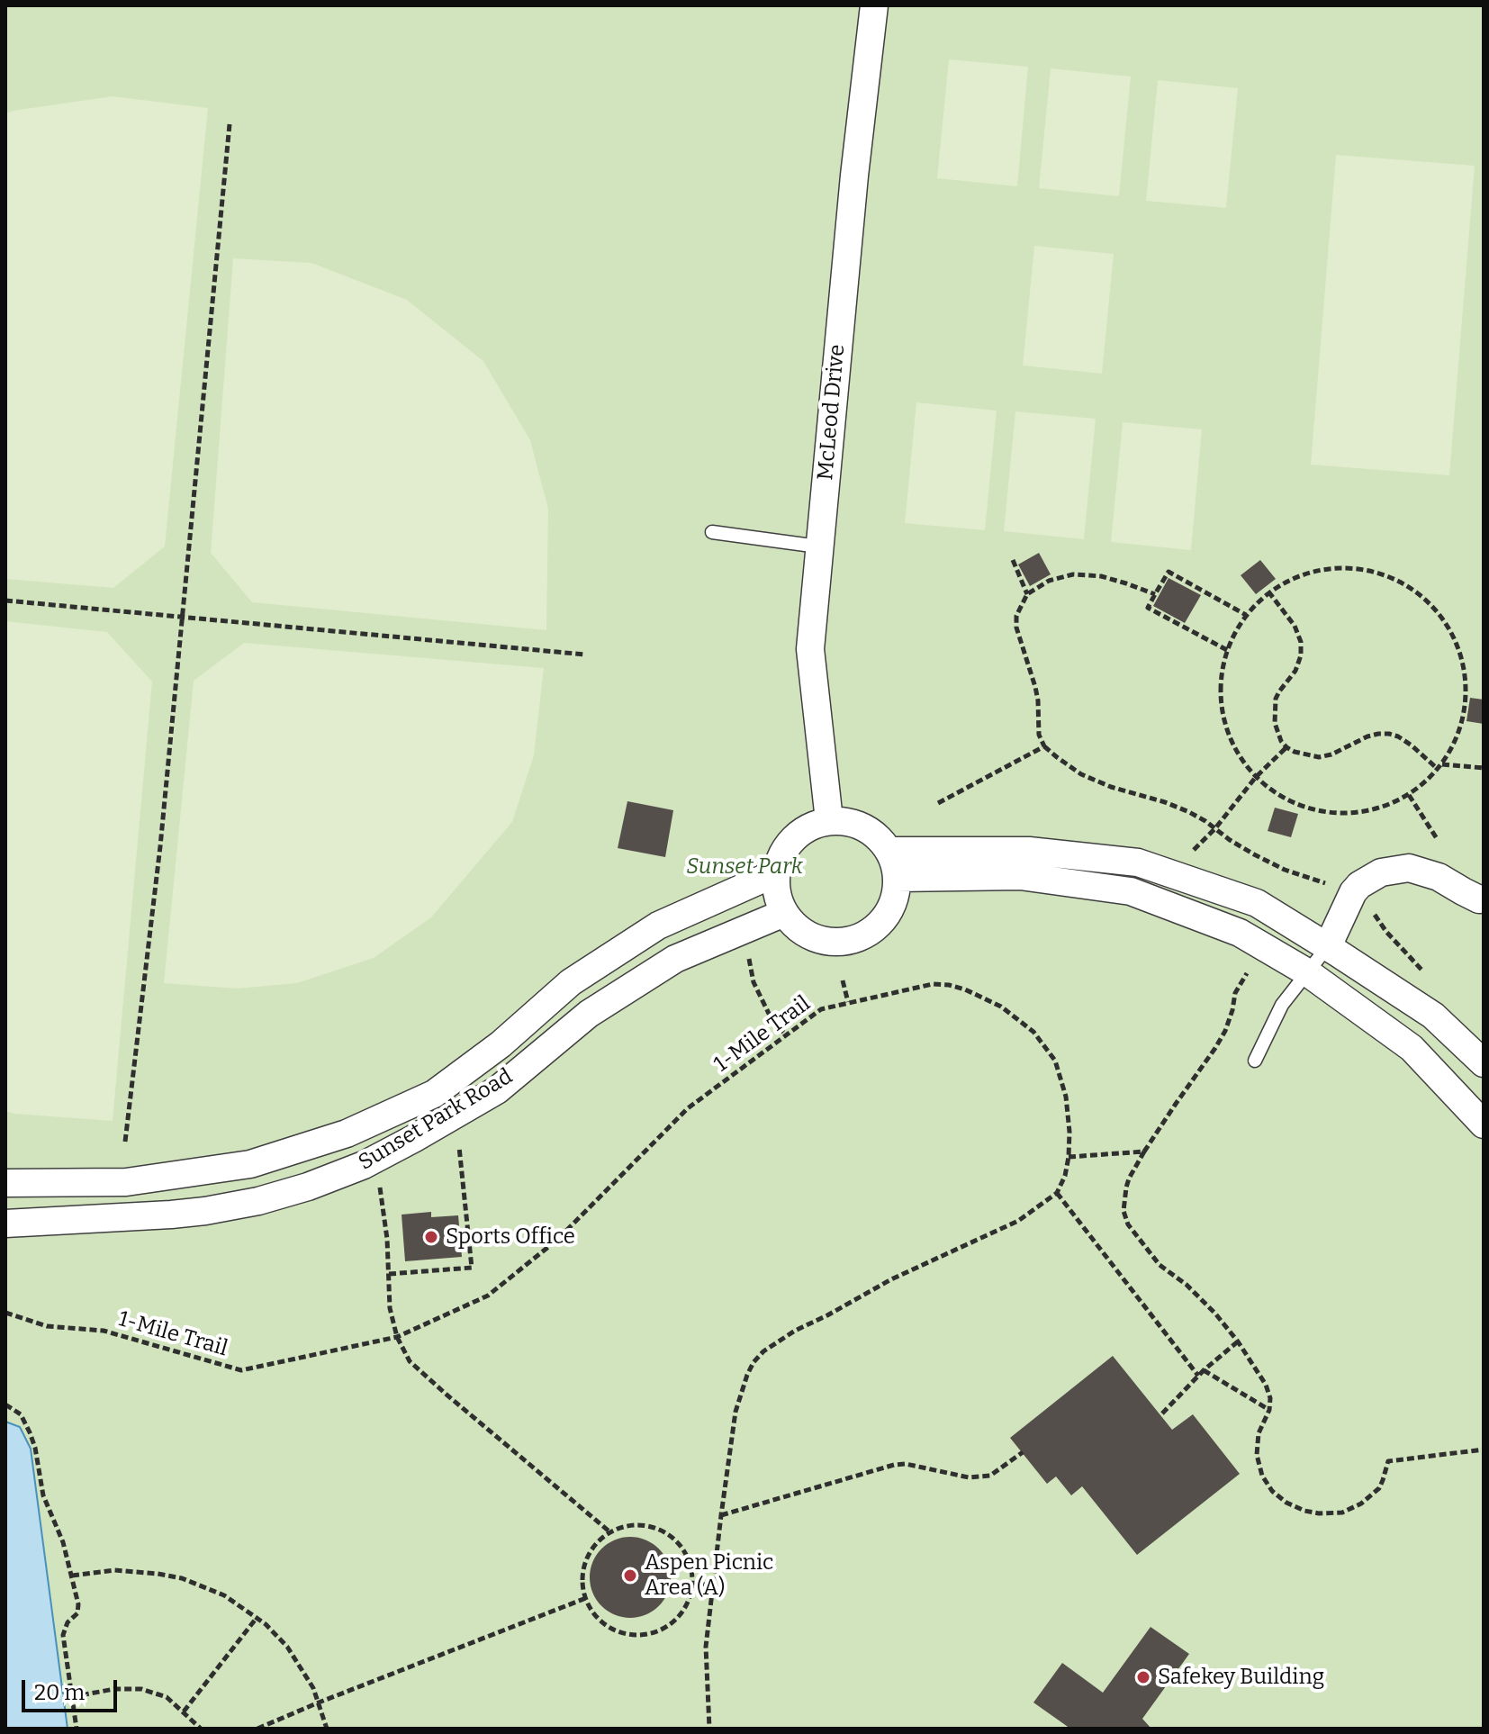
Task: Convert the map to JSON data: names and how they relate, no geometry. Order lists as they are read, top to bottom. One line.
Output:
{"streets":{"street":["McLeod Drive","Sunset Park Road"],"path":["1-Mile Trail"]},"crossings":[["McLeod Drive","Sunset Park Road"]],"parks":["Sunset Park"],"places":["Sports Office","Aspen Picnic Area (A)","Safekey Building"],"scale_bar":"20 m"}
